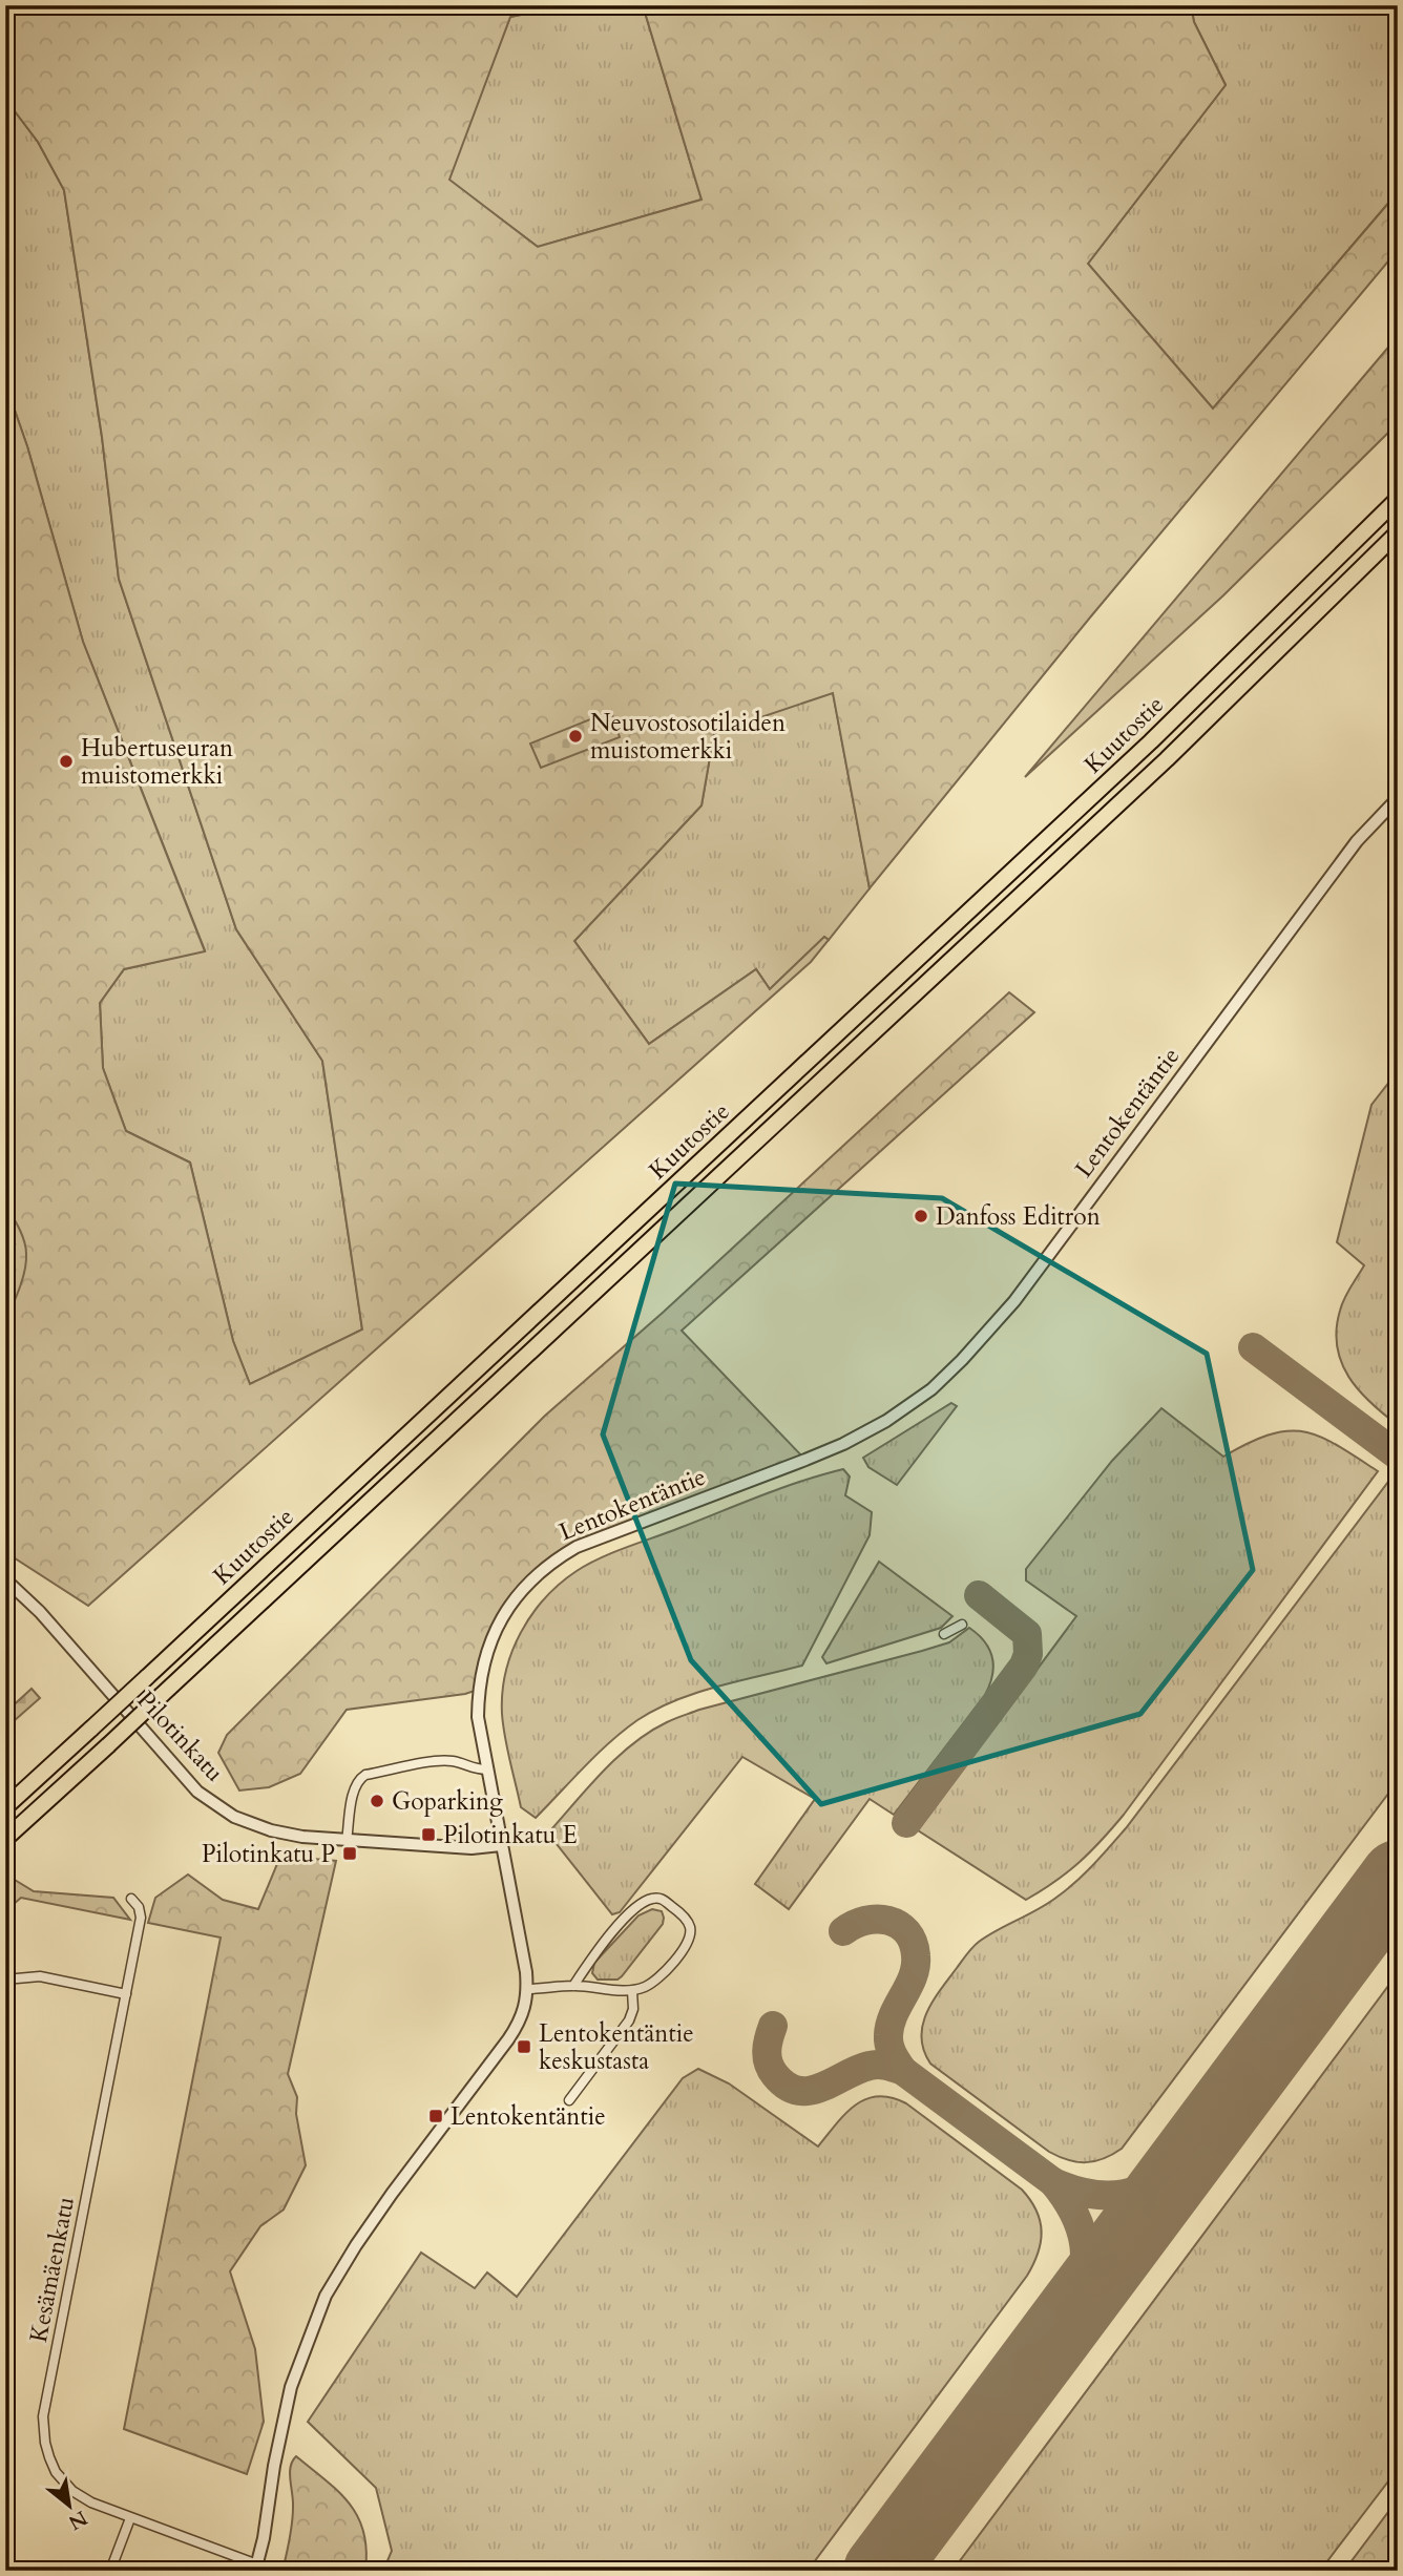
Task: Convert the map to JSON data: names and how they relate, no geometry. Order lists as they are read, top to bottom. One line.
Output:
{"streets":{"highway":["Kuutostie"],"street":["Lentokentäntie","Pilotinkatu","Kesämäenkatu"]},"crossings":[["Lentokentäntie","Pilotinkatu"],["Lentokentäntie","Kesämäenkatu"]],"places":{"other":["Neuvostosotilaiden muistomerkki","Hubertuseuran muistomerkki","Danfoss Editron","Goparking"],"transit":["Pilotinkatu E","Pilotinkatu P","Lentokentäntie keskustasta","Lentokentäntie"]},"north":"bottom right"}
